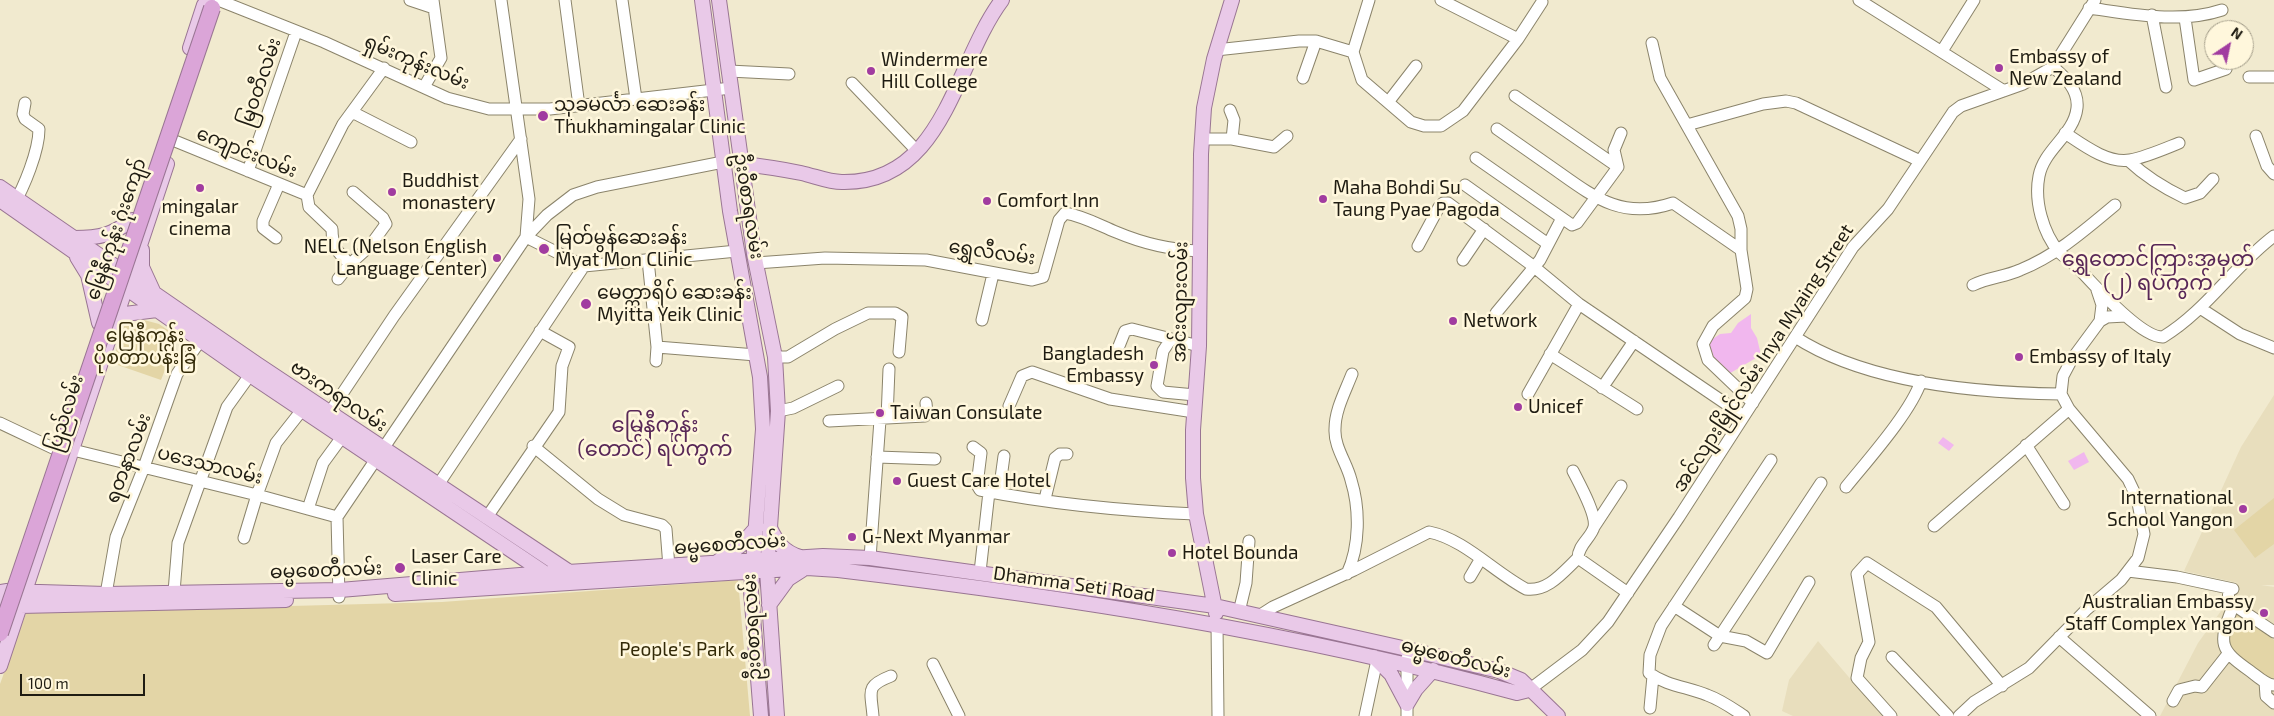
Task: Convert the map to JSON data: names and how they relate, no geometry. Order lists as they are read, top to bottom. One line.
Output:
{"streets":{"highway":["မြေနီကုန်း ဂုံးကျော်"],"main road":["ဦးဝီစာရလမ်း","အင်းလျားလမ်း","ဗားကရာလမ်း","ပြည်လမ်း","ဓမ္မစေတီလမ်း","Dhamma Seti Road"],"street":["ရှမ်းကုန်းလမ်း","မြဝတီလမ်း","ကျောင်းလမ်း","ရွှေလီလမ်း","အင်လျားမြိုင်လမ်း Inya Myaing Street","ရတနာလမ်း","ပဒေသာလမ်း"]},"crossings":[["ရှမ်းကုန်းလမ်း","မြဝတီလမ်း"],["ရှမ်းကုန်းလမ်း","ကျောင်းလမ်း"],["ရှမ်းကုန်းလမ်း","ဦးဝီစာရလမ်း"],["ရှမ်းကုန်းလမ်း","မြေနီကုန်း ဂုံးကျော်"],["ရှမ်းကုန်းလမ်း","ပြည်လမ်း"],["မြဝတီလမ်း","ကျောင်းလမ်း"],["ကျောင်းလမ်း","ပြည်လမ်း"],["ဦးဝီစာရလမ်း","ရွှေလီလမ်း"],["ဦးဝီစာရလမ်း","ဓမ္မစေတီလမ်း"],["မြေနီကုန်း ဂုံးကျော်","ပြည်လမ်း"],["ရွှေလီလမ်း","အင်းလျားလမ်း"],["အင်းလျားလမ်း","Dhamma Seti Road"],["အင်လျားမြိုင်လမ်း Inya Myaing Street","ဓမ္မစေတီလမ်း"],["ဗားကရာလမ်း","ပြည်လမ်း"],["ဗားကရာလမ်း","ဓမ္မစေတီလမ်း"],["ပြည်လမ်း","ပဒေသာလမ်း"],["ပြည်လမ်း","ဓမ္မစေတီလမ်း"],["ရတနာလမ်း","ပဒေသာလမ်း"],["ရတနာလမ်း","ဓမ္မစေတီလမ်း"],["ဓမ္မစေတီလမ်း","Dhamma Seti Road"]],"districts":["ရွှေတောင်ကြားအမှတ် (၂) ရပ်ကွက်","မြေနီကုန်း (တောင်) ရပ်ကွက်"],"parks":["မြေနီကုန်း ပိုစတာပန်းခြံ","People's Park"],"places":["Embassy of New Zealand","Windermere Hill College","သုခမင်္လာ ဆေးခန်း Thukhamingalar Clinic","mingalar cinema","Buddhist monastery","Maha Bohdi Su Taung Pyae Pagoda","Comfort Inn","မြတ်မွန်ဆေးခန်း Myat Mon Clinic","NELC (Nelson English Language Center)","မေတ္တာရိပ် ဆေးခန်း Myitta Yeik Clinic","Network","Embassy of Italy","Bangladesh Embassy","Unicef","Taiwan Consulate","Guest Care Hotel","International School Yangon","G-Next Myanmar","Hotel Bounda","Laser Care Clinic","Australian Embassy Staff Complex Yangon"],"scale_bar":"100 m","north":"top right"}
